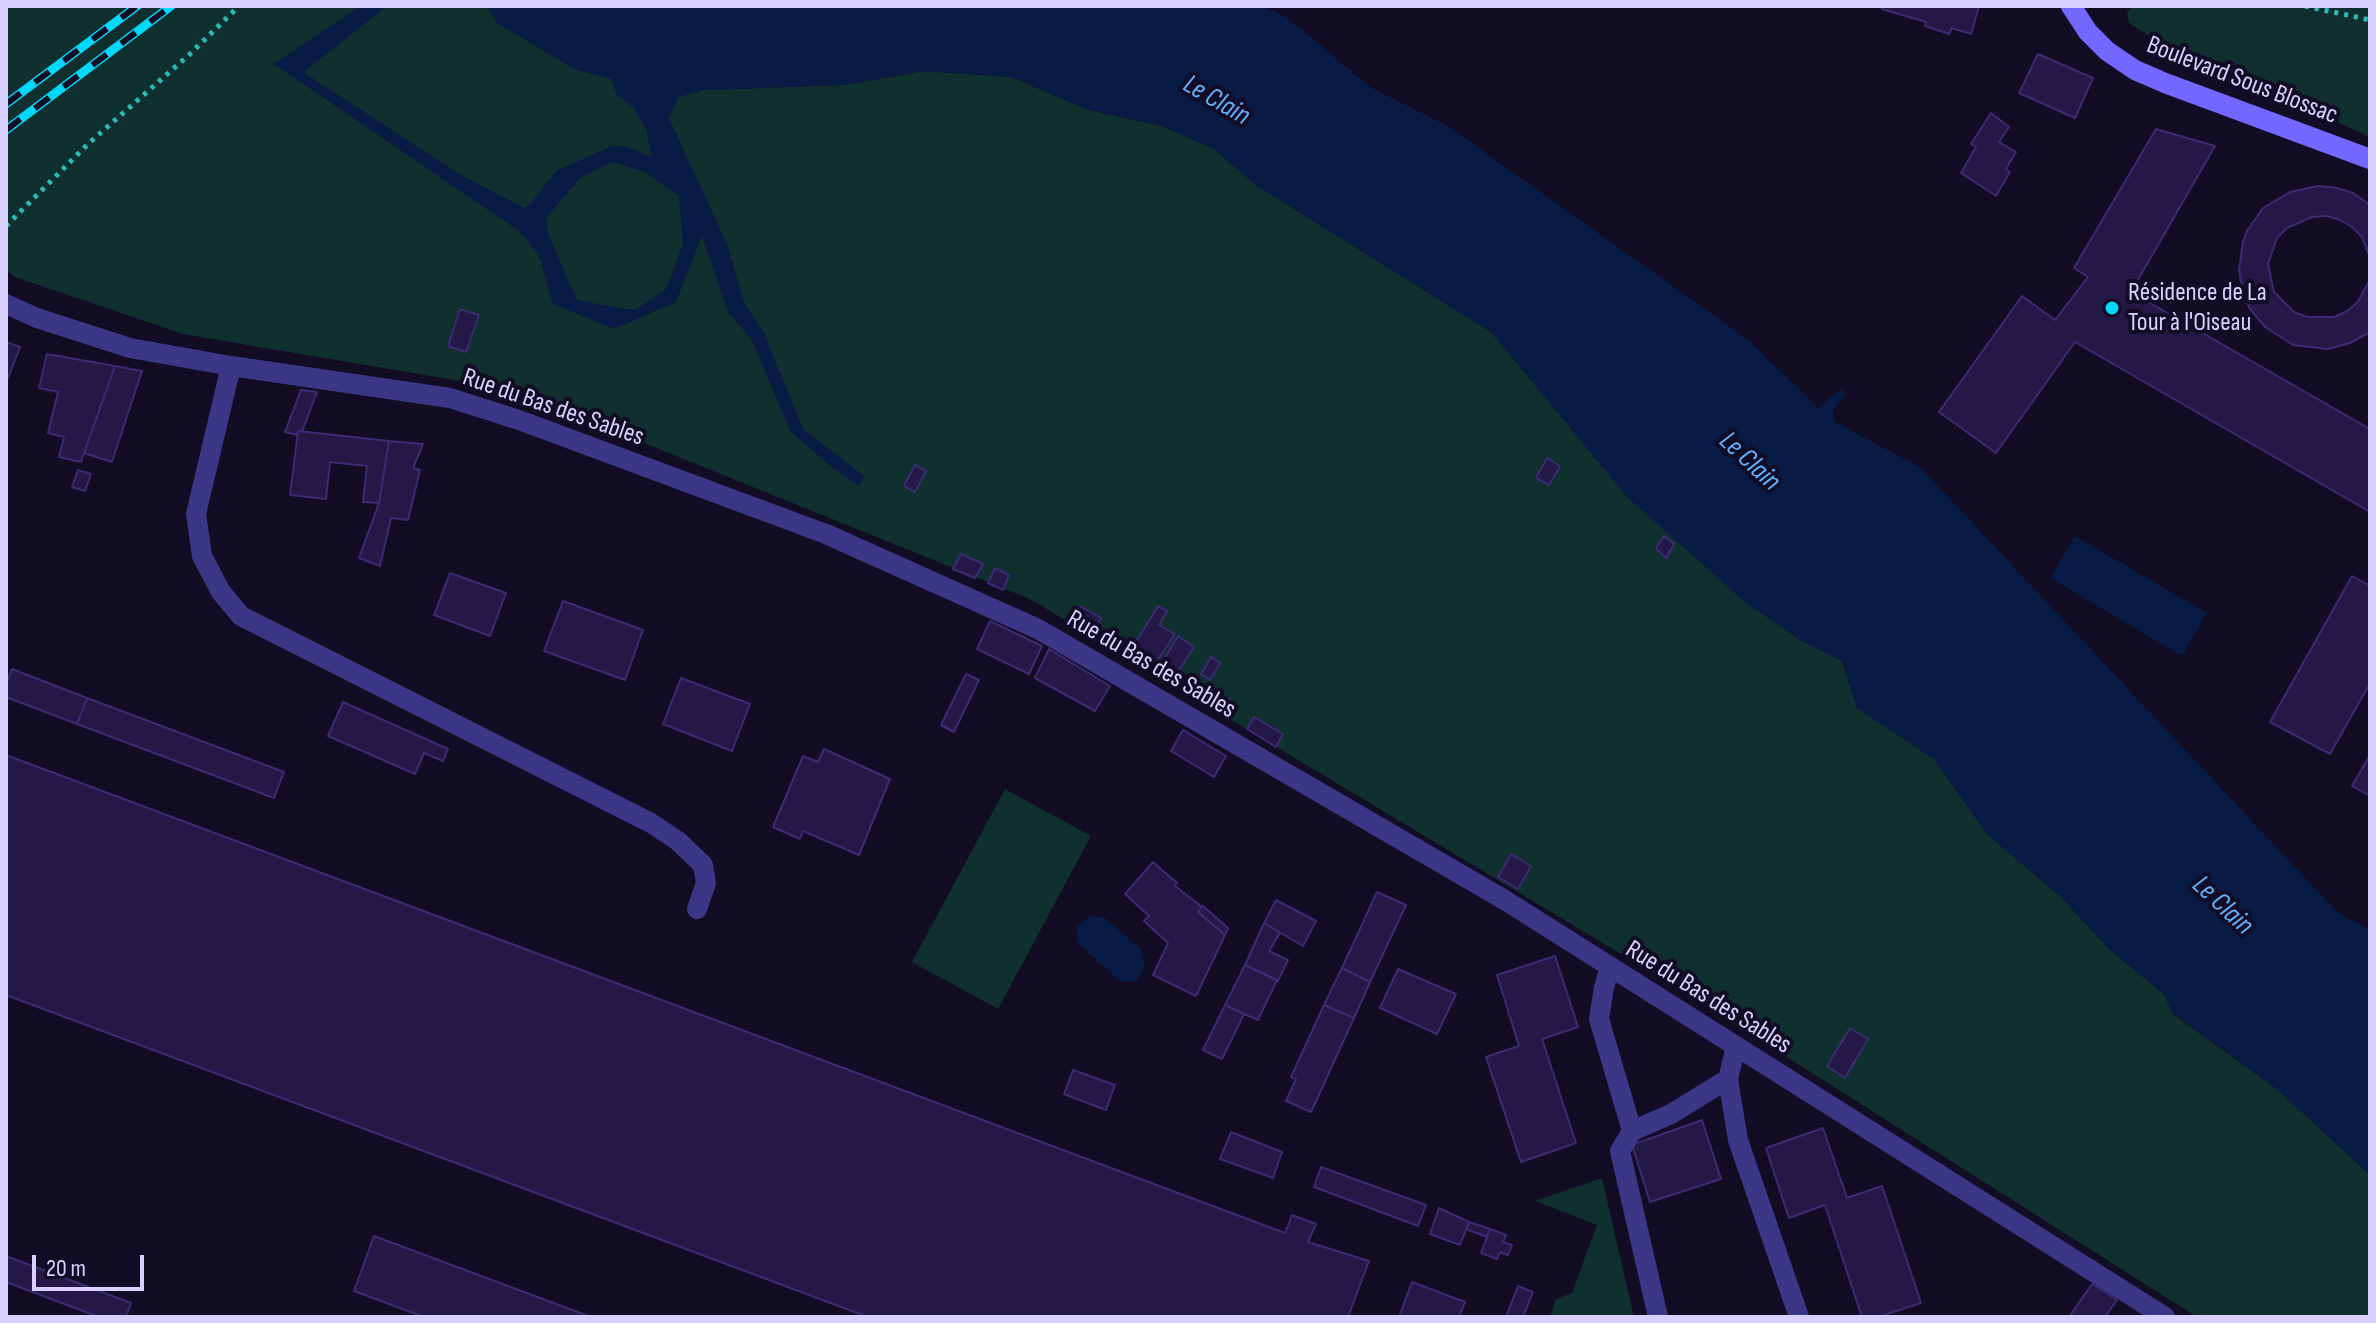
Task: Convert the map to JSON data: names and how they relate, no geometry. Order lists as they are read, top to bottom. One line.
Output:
{"streets":{"main road":["Boulevard Sous Blossac"],"street":["Rue du Bas des Sables"]},"water":["Le Clain"],"places":["Résidence de La Tour à l'Oiseau"],"scale_bar":"20 m"}
